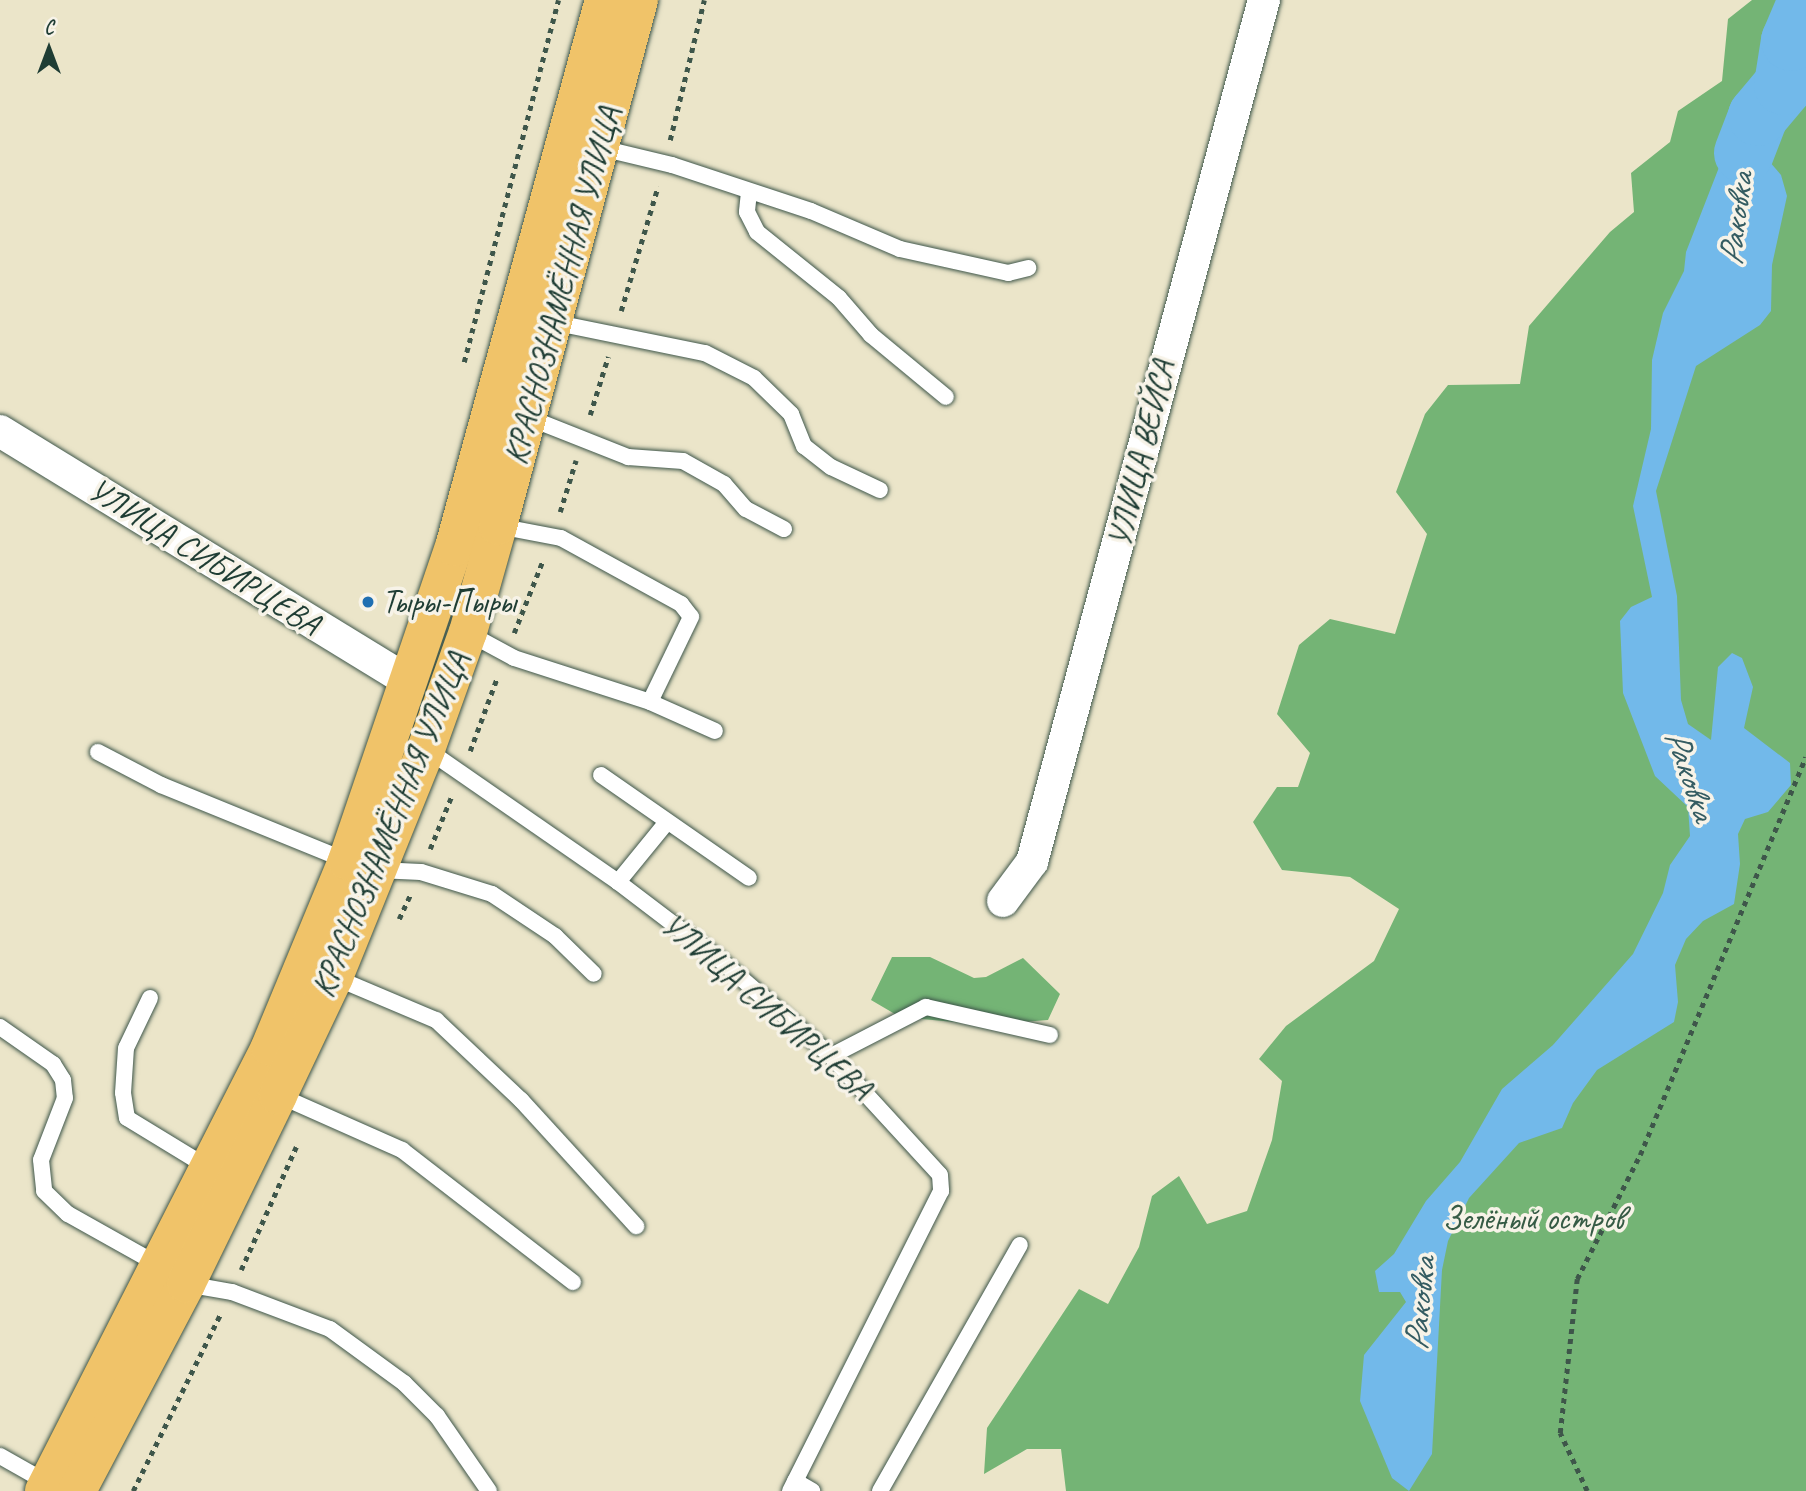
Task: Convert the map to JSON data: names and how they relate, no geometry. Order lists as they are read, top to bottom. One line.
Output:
{"streets":{"highway":["КРАСНОЗНАМЁННАЯ УЛИЦА"],"street":["УЛИЦА ВЕЙСА","УЛИЦА СИБИРЦЕВА"]},"crossings":[["КРАСНОЗНАМЁННАЯ УЛИЦА","УЛИЦА СИБИРЦЕВА"]],"water":["Раковка"],"parks":["Зелёный остров"],"places":["Тыры-Пыры"],"north":"top"}
